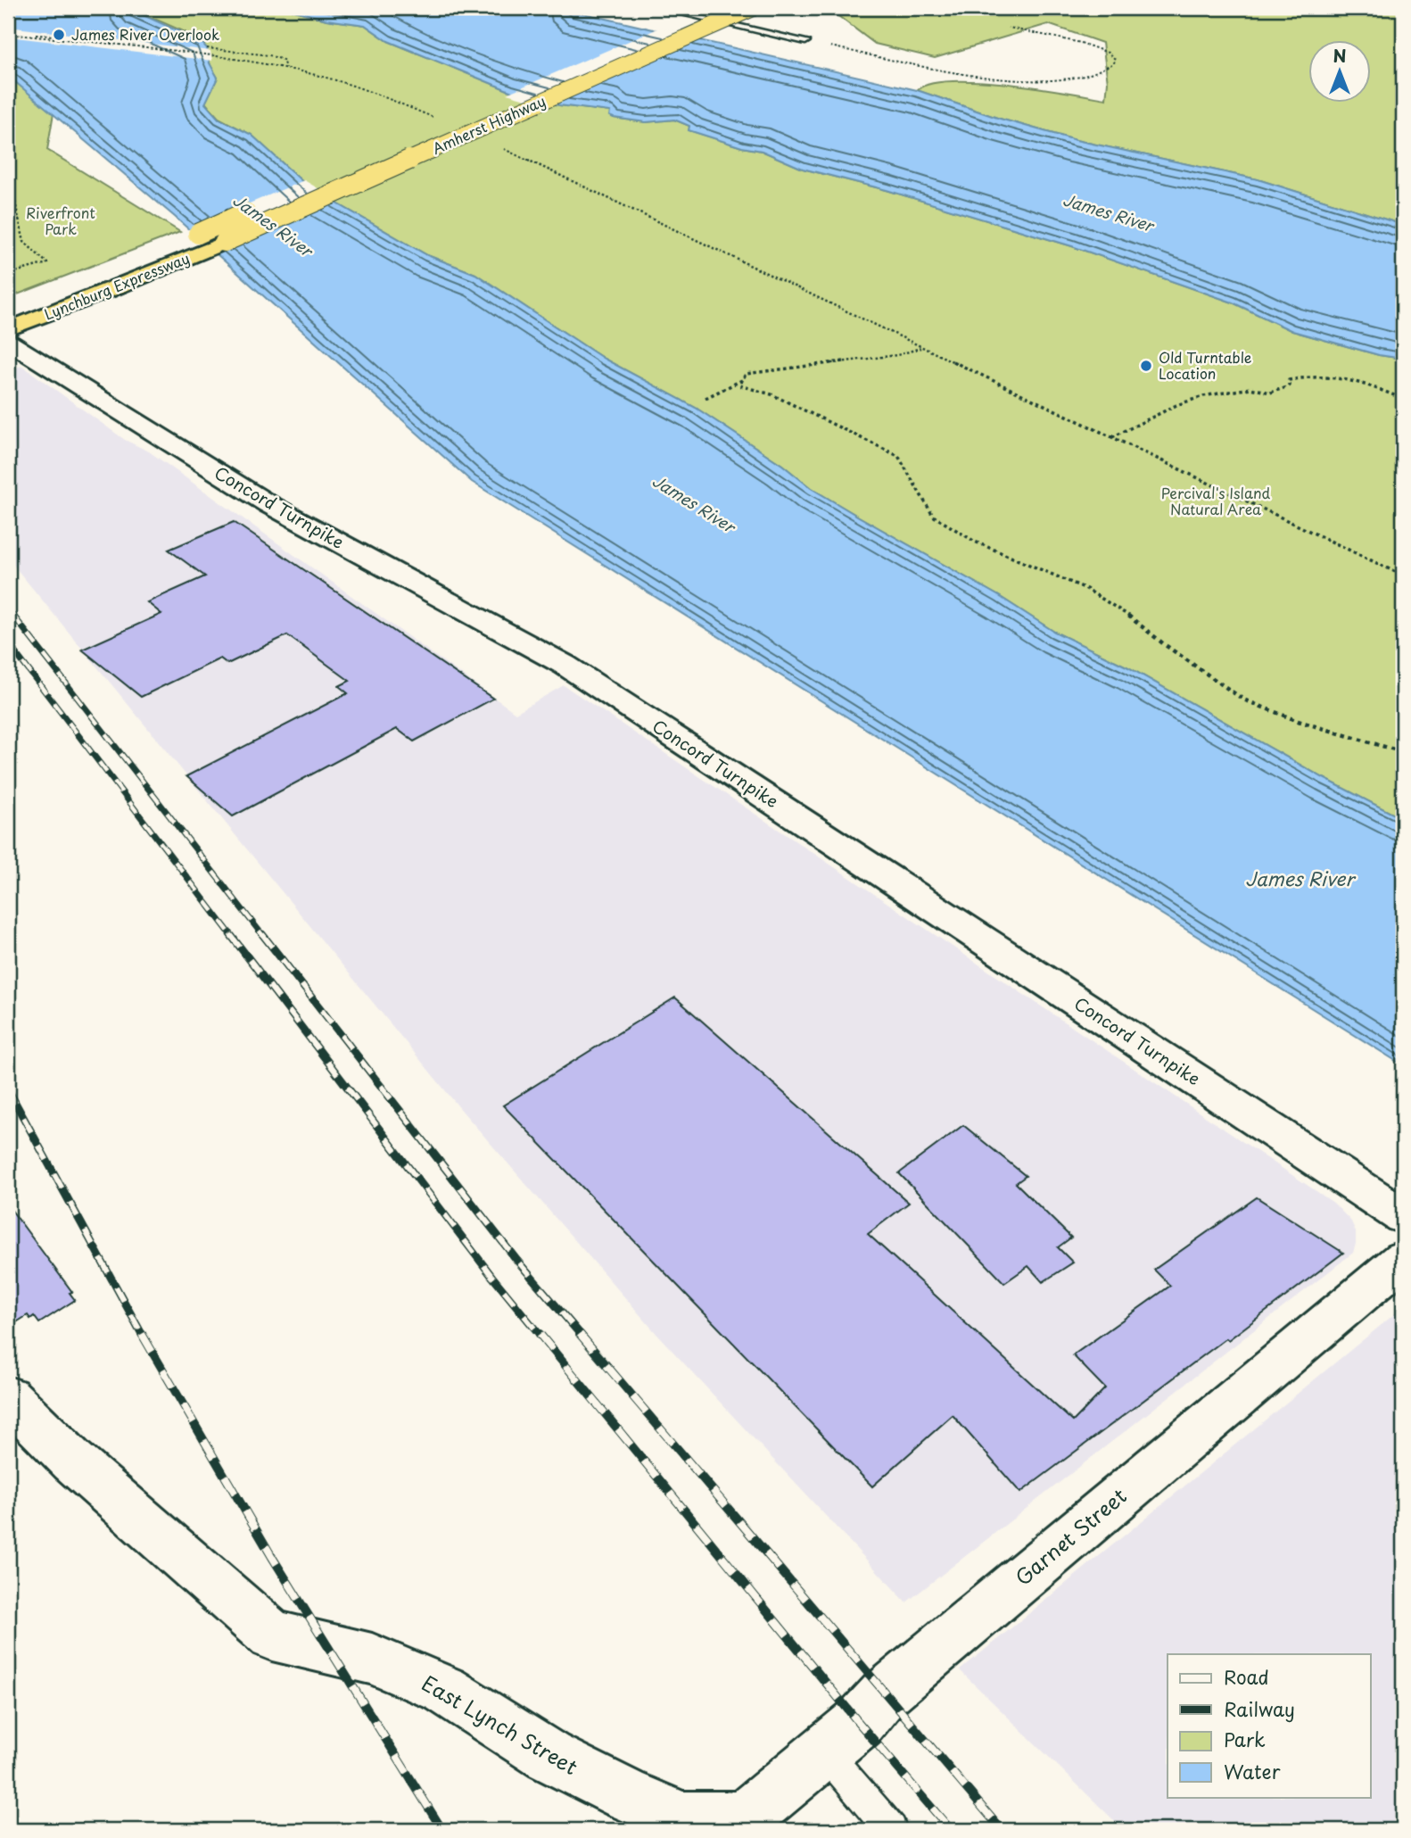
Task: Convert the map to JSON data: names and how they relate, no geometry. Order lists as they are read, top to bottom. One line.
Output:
{"streets":{"highway":["Amherst Highway","Lynchburg Expressway"],"street":["Concord Turnpike","Garnet Street","East Lynch Street"]},"crossings":[["Amherst Highway","Lynchburg Expressway"],["Garnet Street","East Lynch Street"]],"water":["James River"],"parks":["Riverfront Park","Percival's Island Natural Area"],"places":["James River Overlook","Old Turntable Location"],"legend":["Road","Railway","Park","Water"],"north":"top"}
